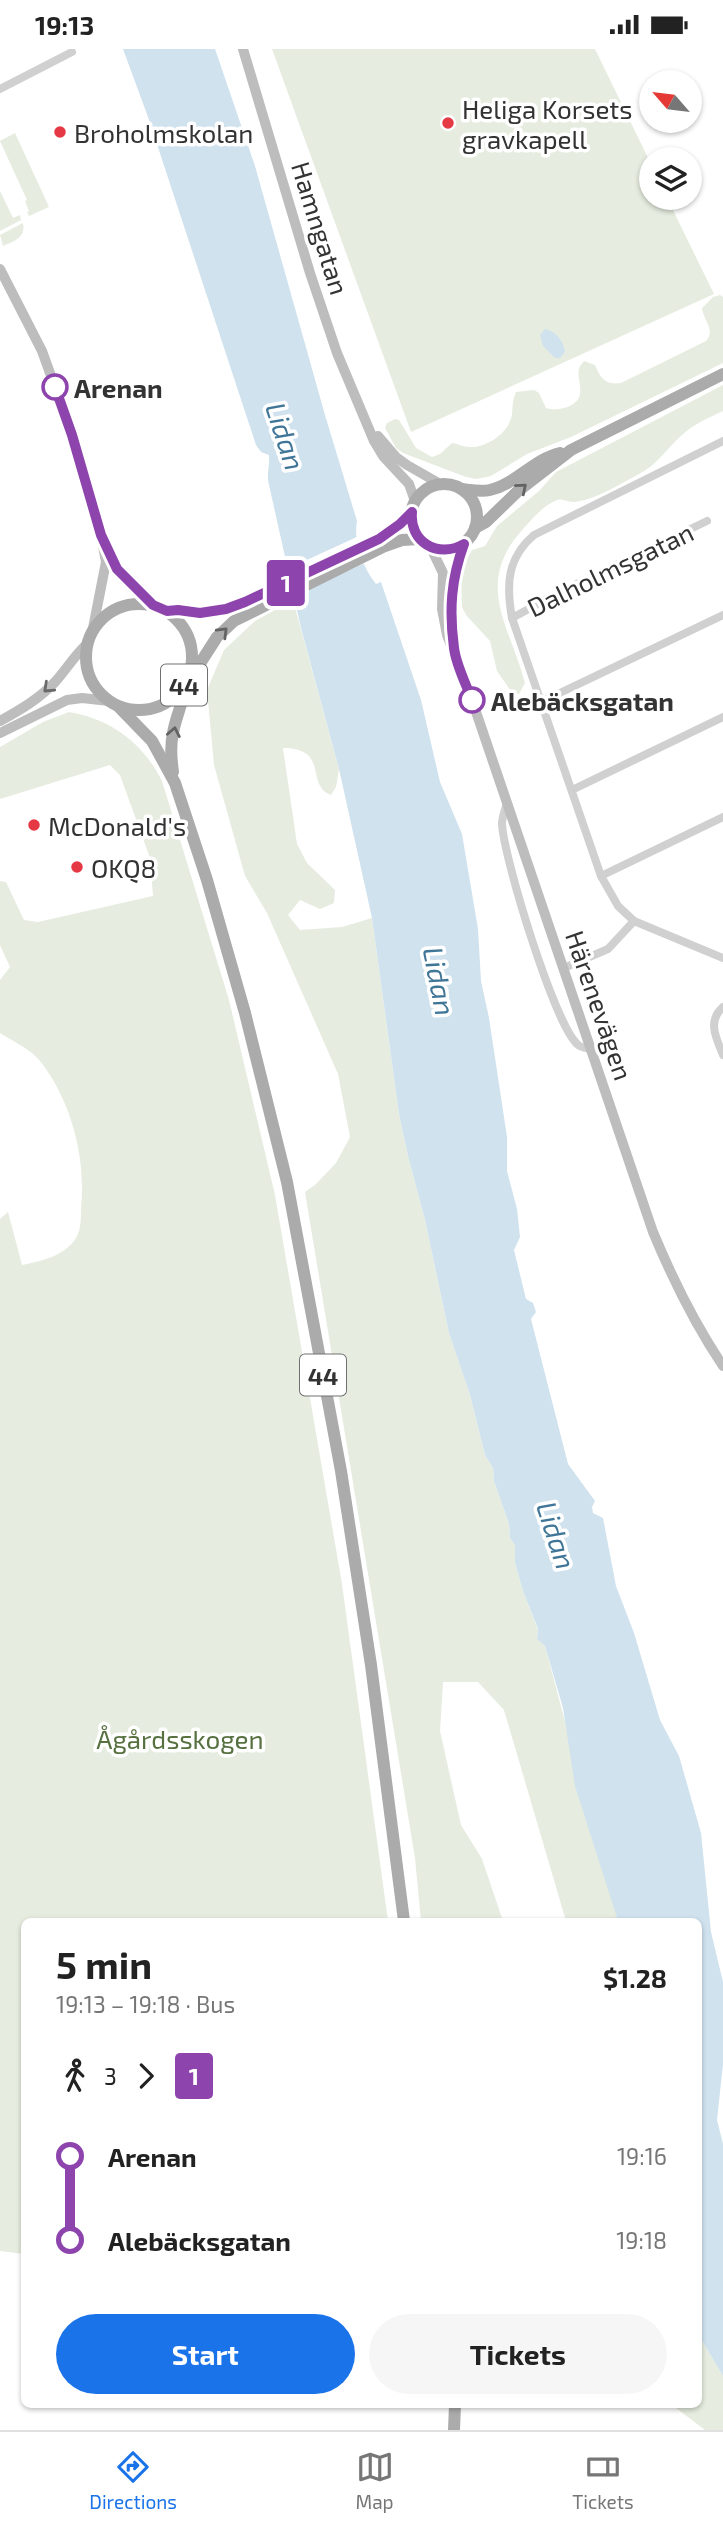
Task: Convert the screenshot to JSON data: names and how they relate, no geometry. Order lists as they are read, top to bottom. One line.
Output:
{"streets":{"main road":["44"],"street":["Hamngatan","Dalholmsgatan","Härenevägen"]},"crossings":[["44","Härenevägen"]],"water":["Lidan"],"parks":["Ågårdsskogen"],"places":["Heliga Korsets gravkapell","Broholmskolan","Arenan","Alebäcksgatan","McDonald's","OKQ8"],"lines":["bus line 1"],"north":"top left","page":{"status":"19:13","on_map":"1","heading":["5 min","19:13 – 19:18 · Bus","$1.28"],"legs":["3","1"],"list":[{"name":"Arenan","value":"19:16"},{"name":"Alebäcksgatan","value":"19:18"}],"buttons":["Start","Tickets"],"tabs":["Directions","Map","Tickets"]}}
